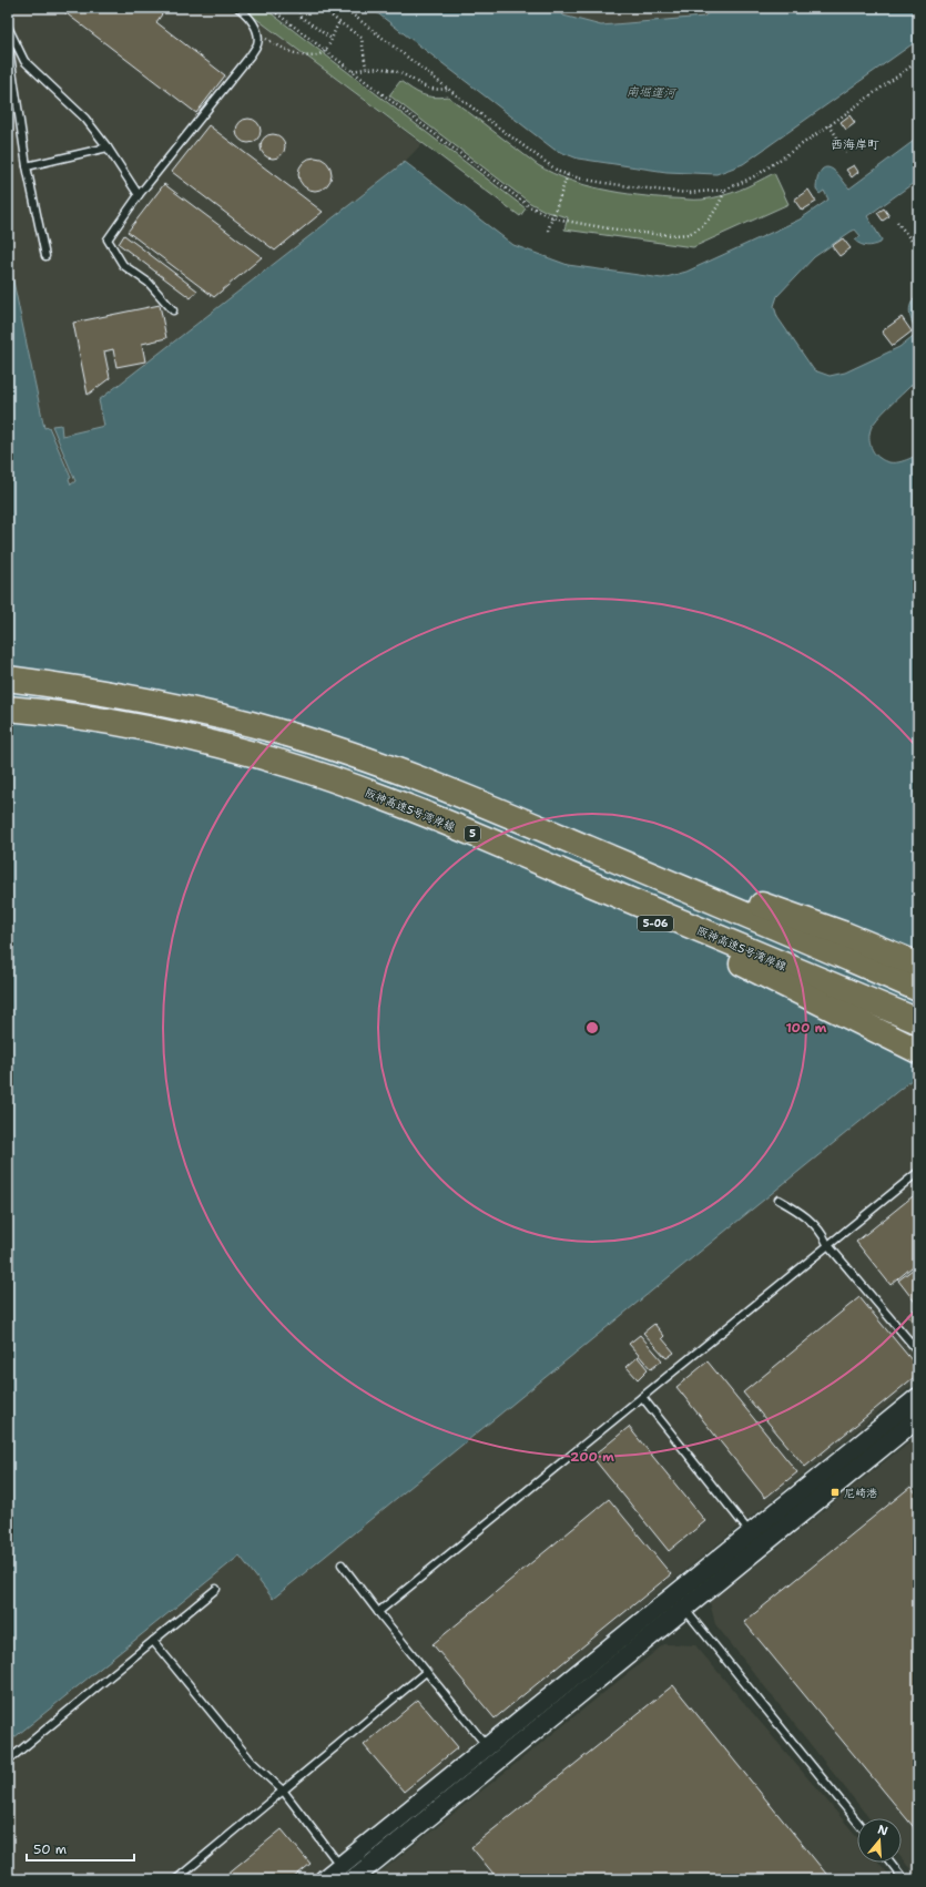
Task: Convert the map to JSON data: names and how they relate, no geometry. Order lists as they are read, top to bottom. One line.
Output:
{"streets":{"highway":["阪神高速5号湾岸線","5","5-06"]},"crossings":[["阪神高速5号湾岸線","5-06"]],"districts":["西海岸町"],"water":["南堀運河"],"places":{"transit":["尼崎港"]},"scale_bar":"50 m","north":"top","rings":["100 m","200 m"]}
